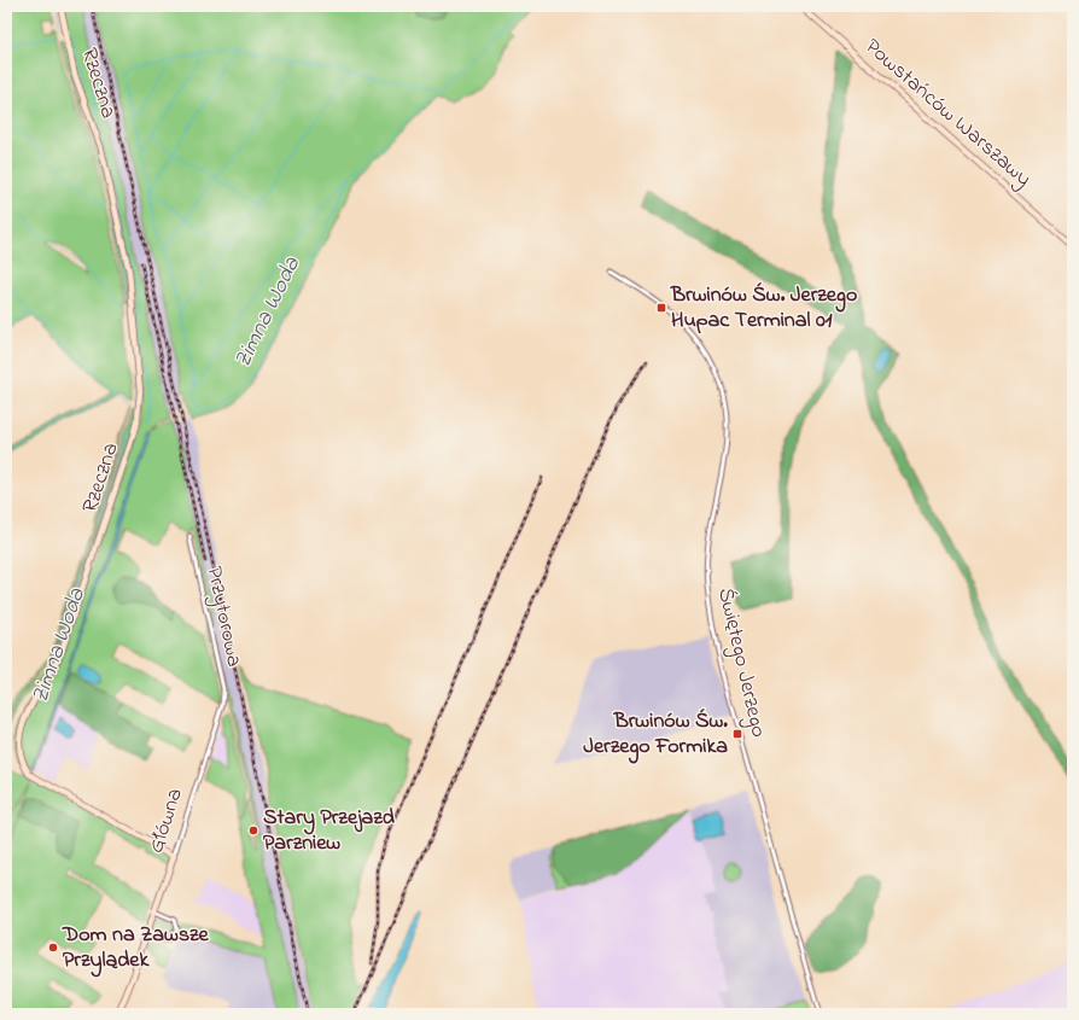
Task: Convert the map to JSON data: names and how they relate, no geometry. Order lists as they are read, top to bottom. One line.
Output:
{"streets":{"street":["Rzeczna","Powstańców Warszawy","Przytorowa","Świętego Jerzego","Główna"]},"crossings":[["Przytorowa","Główna"]],"water":["Zimna Woda"],"places":{"transit":["Brwinów Św. Jerzego Hupac Terminal 01","Brwinów Św. Jerzego Formika"],"other":["Stary Przejazd Parzniew","Dom na Zawsze Przylądek"]}}
